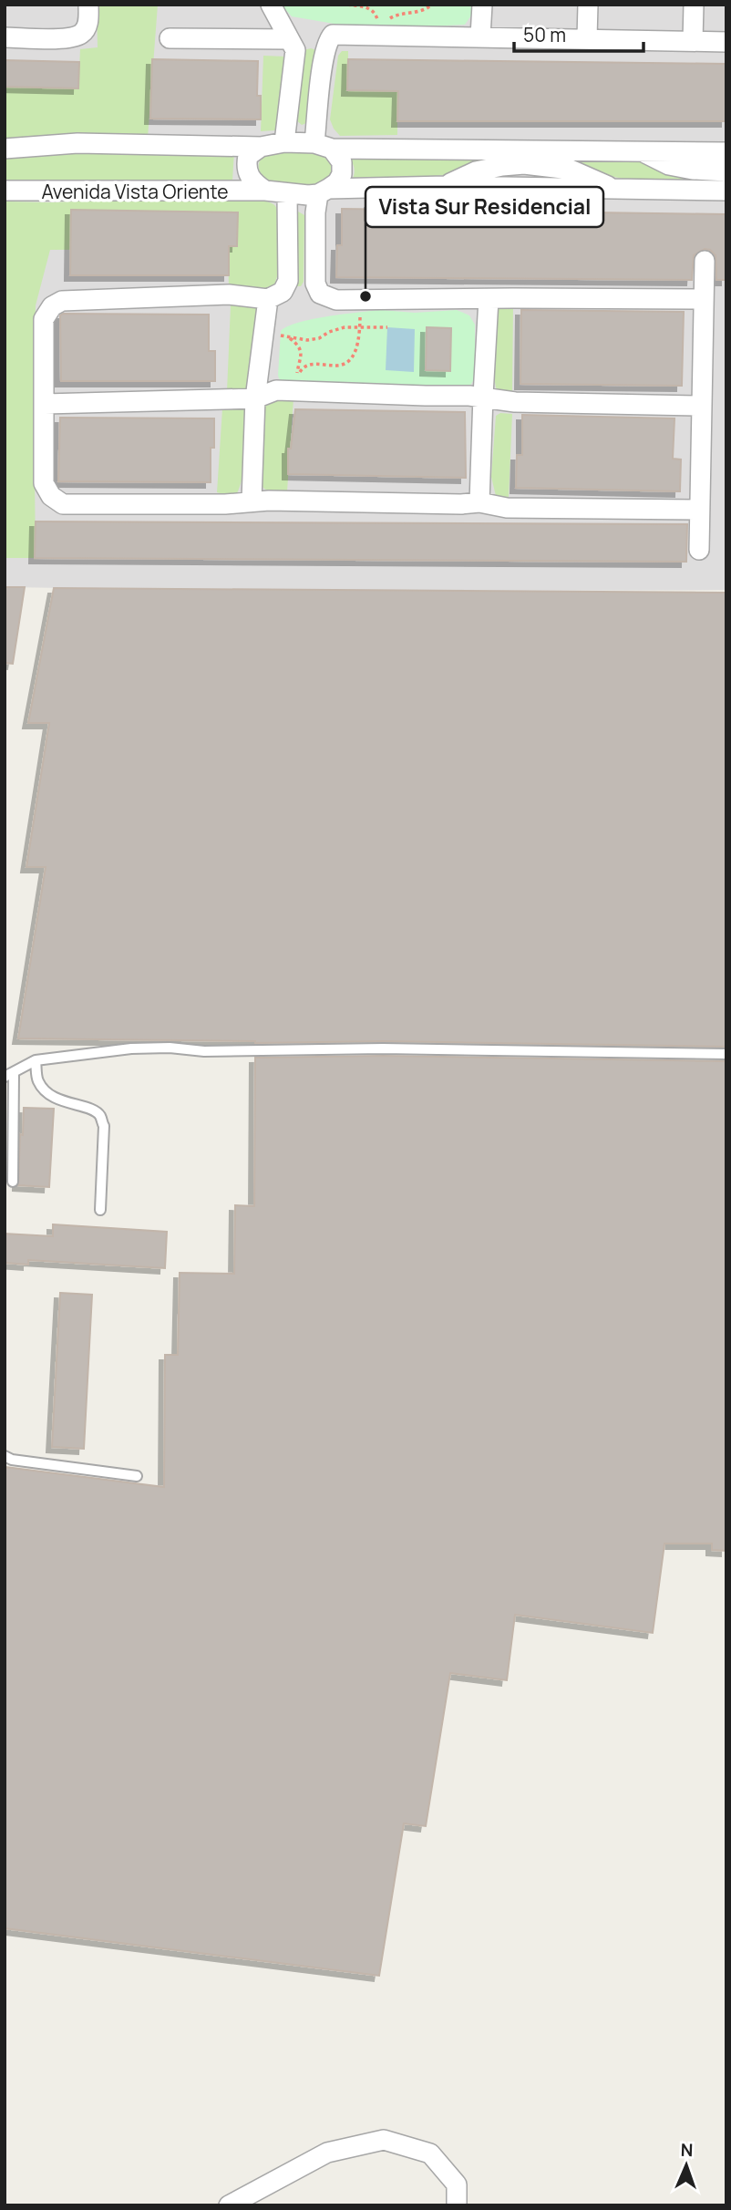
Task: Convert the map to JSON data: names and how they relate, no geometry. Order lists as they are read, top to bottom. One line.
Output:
{"streets":{"street":["Avenida Vista Oriente"]},"places":["Vista Sur Residencial"],"scale_bar":"50 m","north":"top"}
